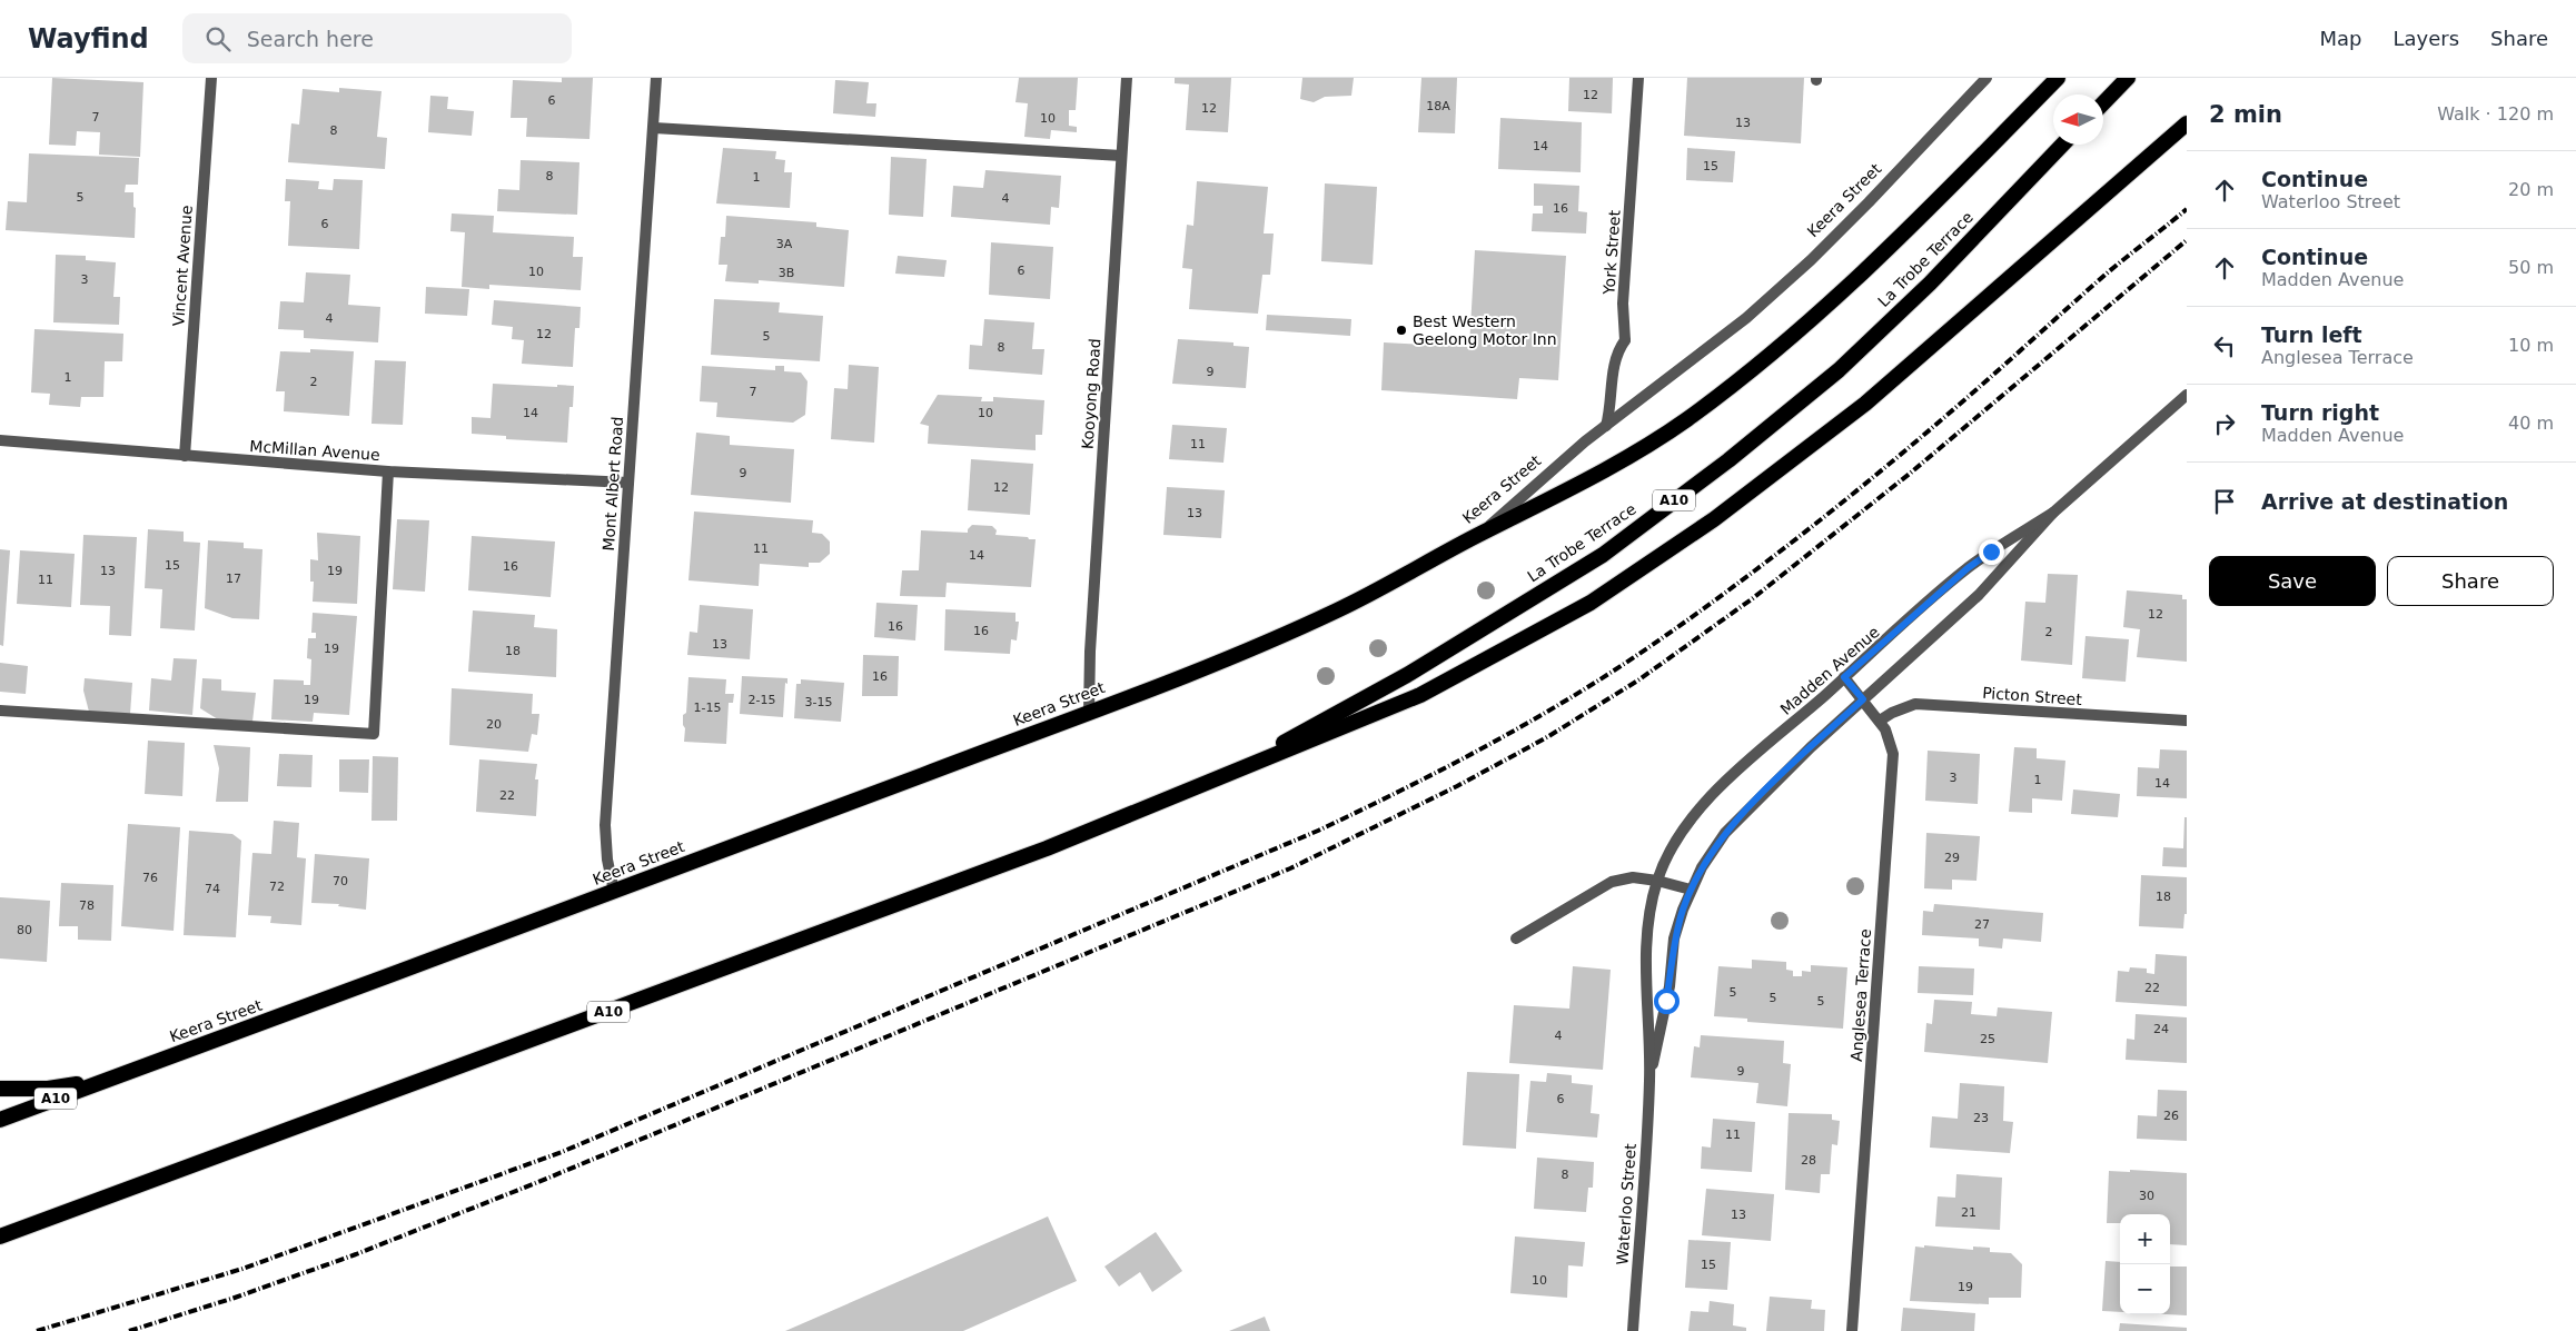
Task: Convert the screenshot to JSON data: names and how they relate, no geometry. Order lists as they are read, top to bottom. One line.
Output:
{"streets":{"highway":["Keera Street","La Trobe Terrace","A10"],"street":["York Street","Vincent Avenue","Kooyong Road","McMillan Avenue","Mont Albert Road","Madden Avenue","Picton Street","Anglesea Terrace","Waterloo Street"]},"crossings":[["Keera Street","York Street"],["Keera Street","La Trobe Terrace"],["Keera Street","Kooyong Road"],["Keera Street","Mont Albert Road"],["La Trobe Terrace","A10"],["Vincent Avenue","McMillan Avenue"],["McMillan Avenue","Mont Albert Road"],["Madden Avenue","Anglesea Terrace"],["Madden Avenue","Waterloo Street"],["Picton Street","Anglesea Terrace"]],"places":["Best Western Geelong Motor Inn"],"house_numbers":["12","6","18A","12","7","10","13","8","14","15","8","1","5","4","16","6","3A","6","10","3B","3","4","12","5","8","9","1","2","7","14","10","11","9","12","13","11","14","15","16","13","19","17","11","12","16","16","2","13","19","18","16","19","2-15","3-15","1-15","20","3","1","14","22","29","76","70","72","74","18","78","27","80","22","5","5","5","24","4","25","9","6","26","23","11","28","8","30","21","13","15","10","19"],"north":"left","page":{"header":"Wayfind","search":"Search here","nav":["Map","Layers","Share"],"heading":["2 min","Walk · 120 m"],"list":[["Continue","Waterloo Street","20 m"],["Continue","Madden Avenue","50 m"],["Turn left","Anglesea Terrace","10 m"],["Turn right","Madden Avenue","40 m"],"Arrive at destination"],"buttons":["Save","Share"],"map_buttons":["+","−"]}}
